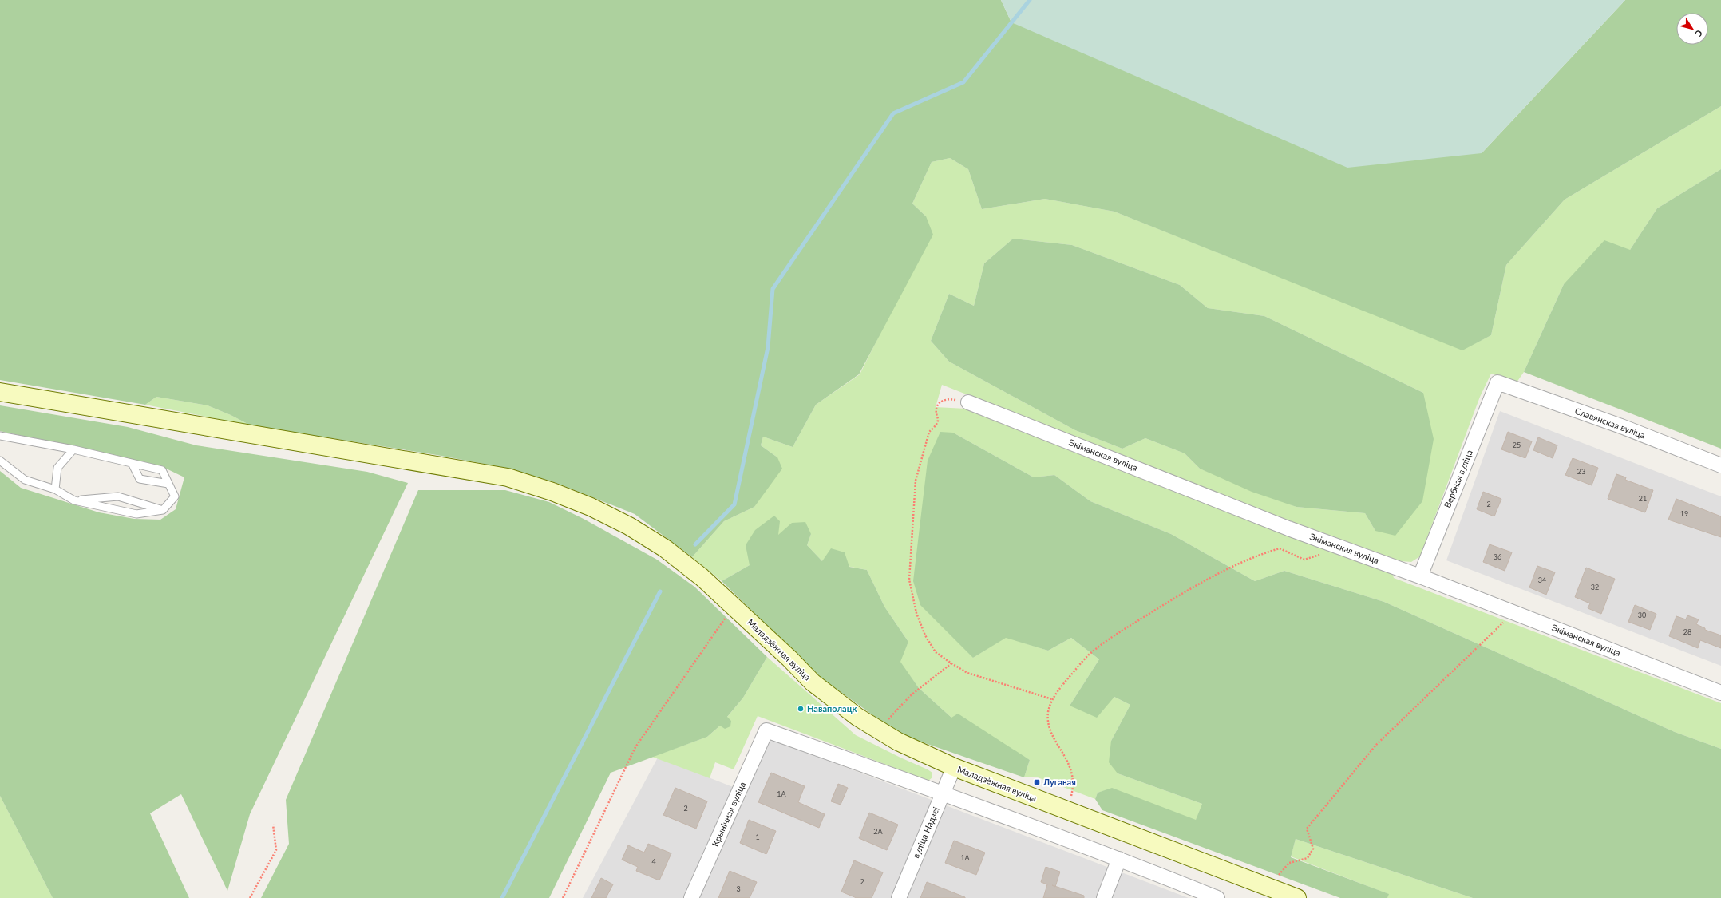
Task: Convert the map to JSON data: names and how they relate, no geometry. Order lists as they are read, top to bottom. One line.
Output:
{"streets":{"main road":["Маладзёжная вуліца"],"street":["Славянская вуліца","Экіманская вуліца","Вербная вуліца","Крынічная вуліца","вуліца Надзеі"]},"crossings":[["Славянская вуліца","Вербная вуліца"],["Экіманская вуліца","Вербная вуліца"],["Маладзёжная вуліца","вуліца Надзеі"],["Крынічная вуліца","вуліца Надзеі"]],"places":{"other":["Наваполацк"],"transit":["Лугавая"]},"house_numbers":["25","23","21","2","19","36","34","32","30","28","1А","2","2А","1","1А","4","2","3"],"north":"bottom right"}
